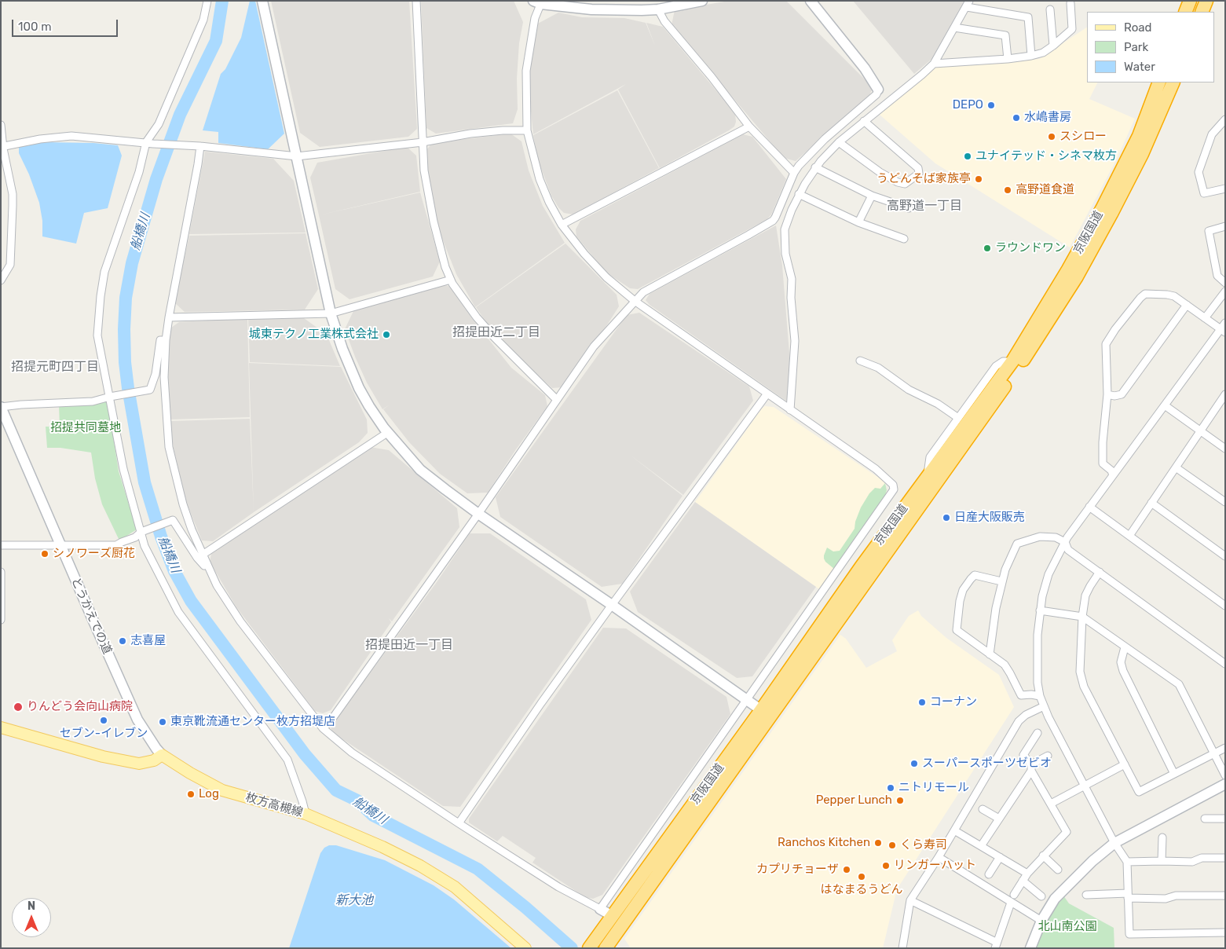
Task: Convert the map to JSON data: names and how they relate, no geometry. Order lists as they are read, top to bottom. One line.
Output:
{"streets":{"highway":["京阪国道"],"main road":["枚方高槻線"],"street":["とうかえでの道"]},"crossings":[["とうかえでの道","枚方高槻線"]],"districts":["高野道一丁目","招提田近二丁目","招提元町四丁目","招提田近一丁目"],"water":["船橋川","新大池"],"parks":["招提共同墓地","北山南公園"],"places":["DEPO","水嶋書房","スシロー","ユナイテッド・シネマ枚方","うどんそば家族亭","高野道食道","ラウンドワン","城東テクノ工業株式会社","日産大阪販売","シノワーズ厨花","志喜屋","コーナン","りんどう会向山病院","セブン-イレブン","東京靴流通センター枚方招堤店","スーパースポーツゼビオ","ニトリモール","Log","Pepper Lunch","Ranchos Kitchen","くら寿司","リンガーハット","カプリチョーザ","はなまるうどん"],"legend":["Road","Park","Water"],"scale_bar":"100 m","north":"top"}
